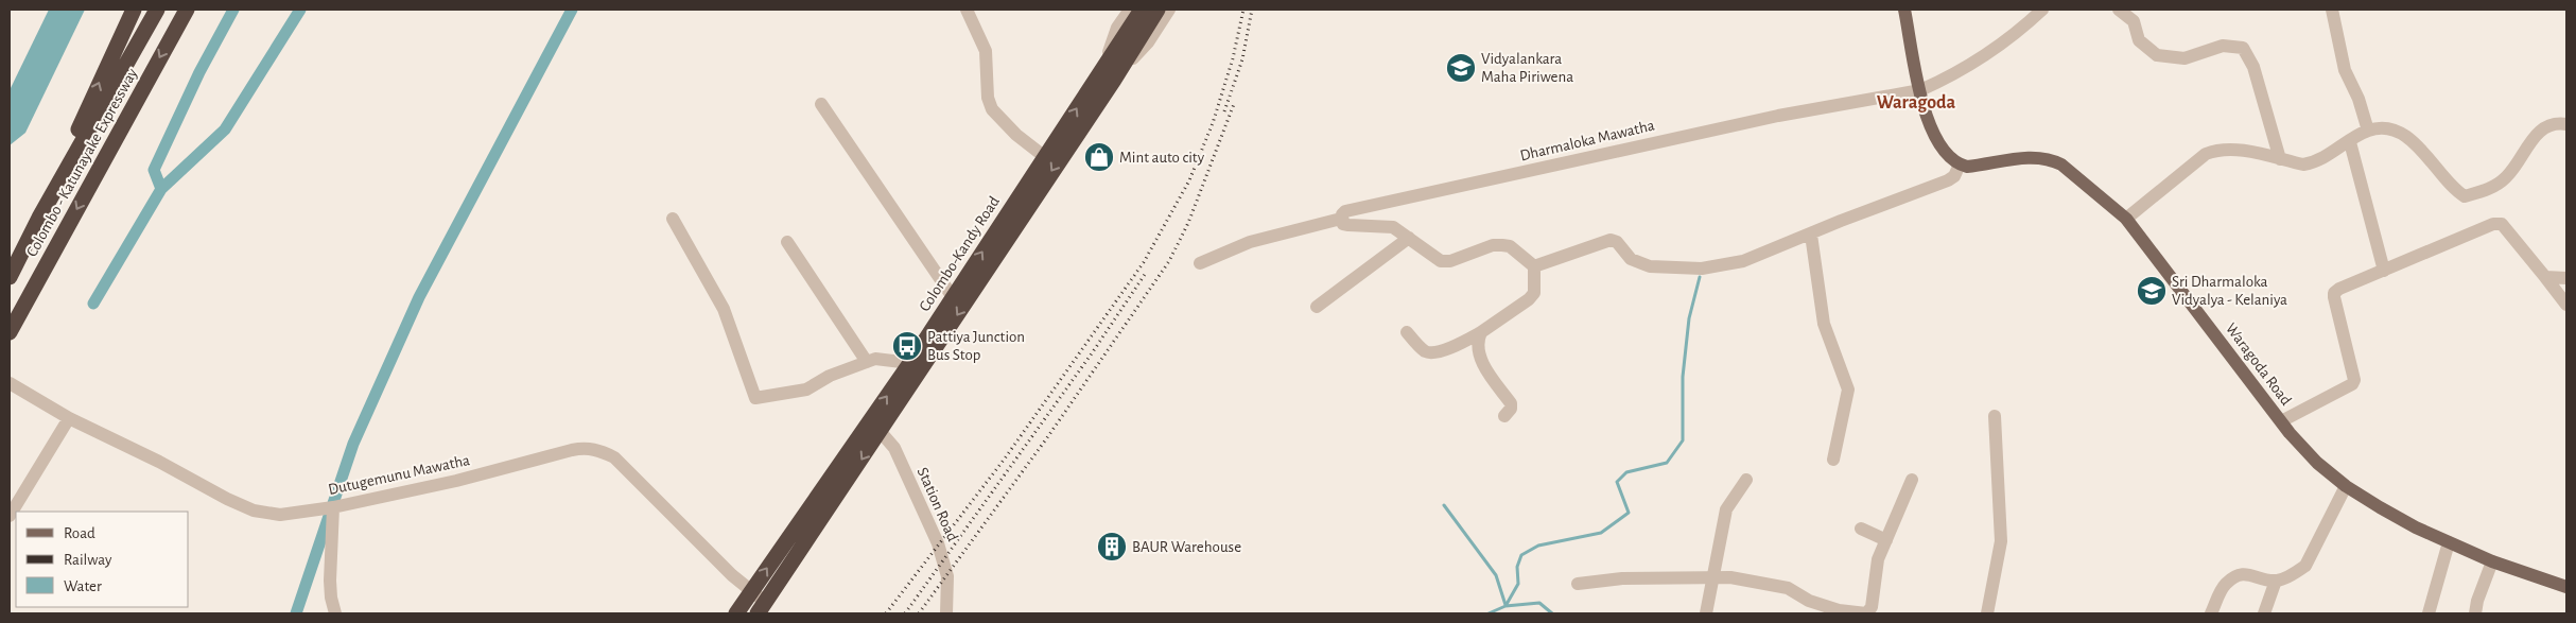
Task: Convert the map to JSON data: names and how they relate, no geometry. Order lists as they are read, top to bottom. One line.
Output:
{"streets":{"highway":["Colombo - Katunayake Expressway","Colombo-Kandy Road"],"main road":["Waragoda Road"],"street":["Dharmaloka Mawatha","Dutugemunu Mawatha","Station Road"]},"crossings":[["Colombo-Kandy Road","Dutugemunu Mawatha"],["Colombo-Kandy Road","Station Road"]],"districts":["Waragoda"],"places":{"school or university":["Vidyalankara Maha Piriwena","Sri Dharmaloka Vidyalya - Kelaniya"],"shop":["Mint auto city"],"bus stop":["Pattiya Junction Bus Stop"],"building":["BAUR Warehouse"]},"legend":["Road","Railway","Water"]}
